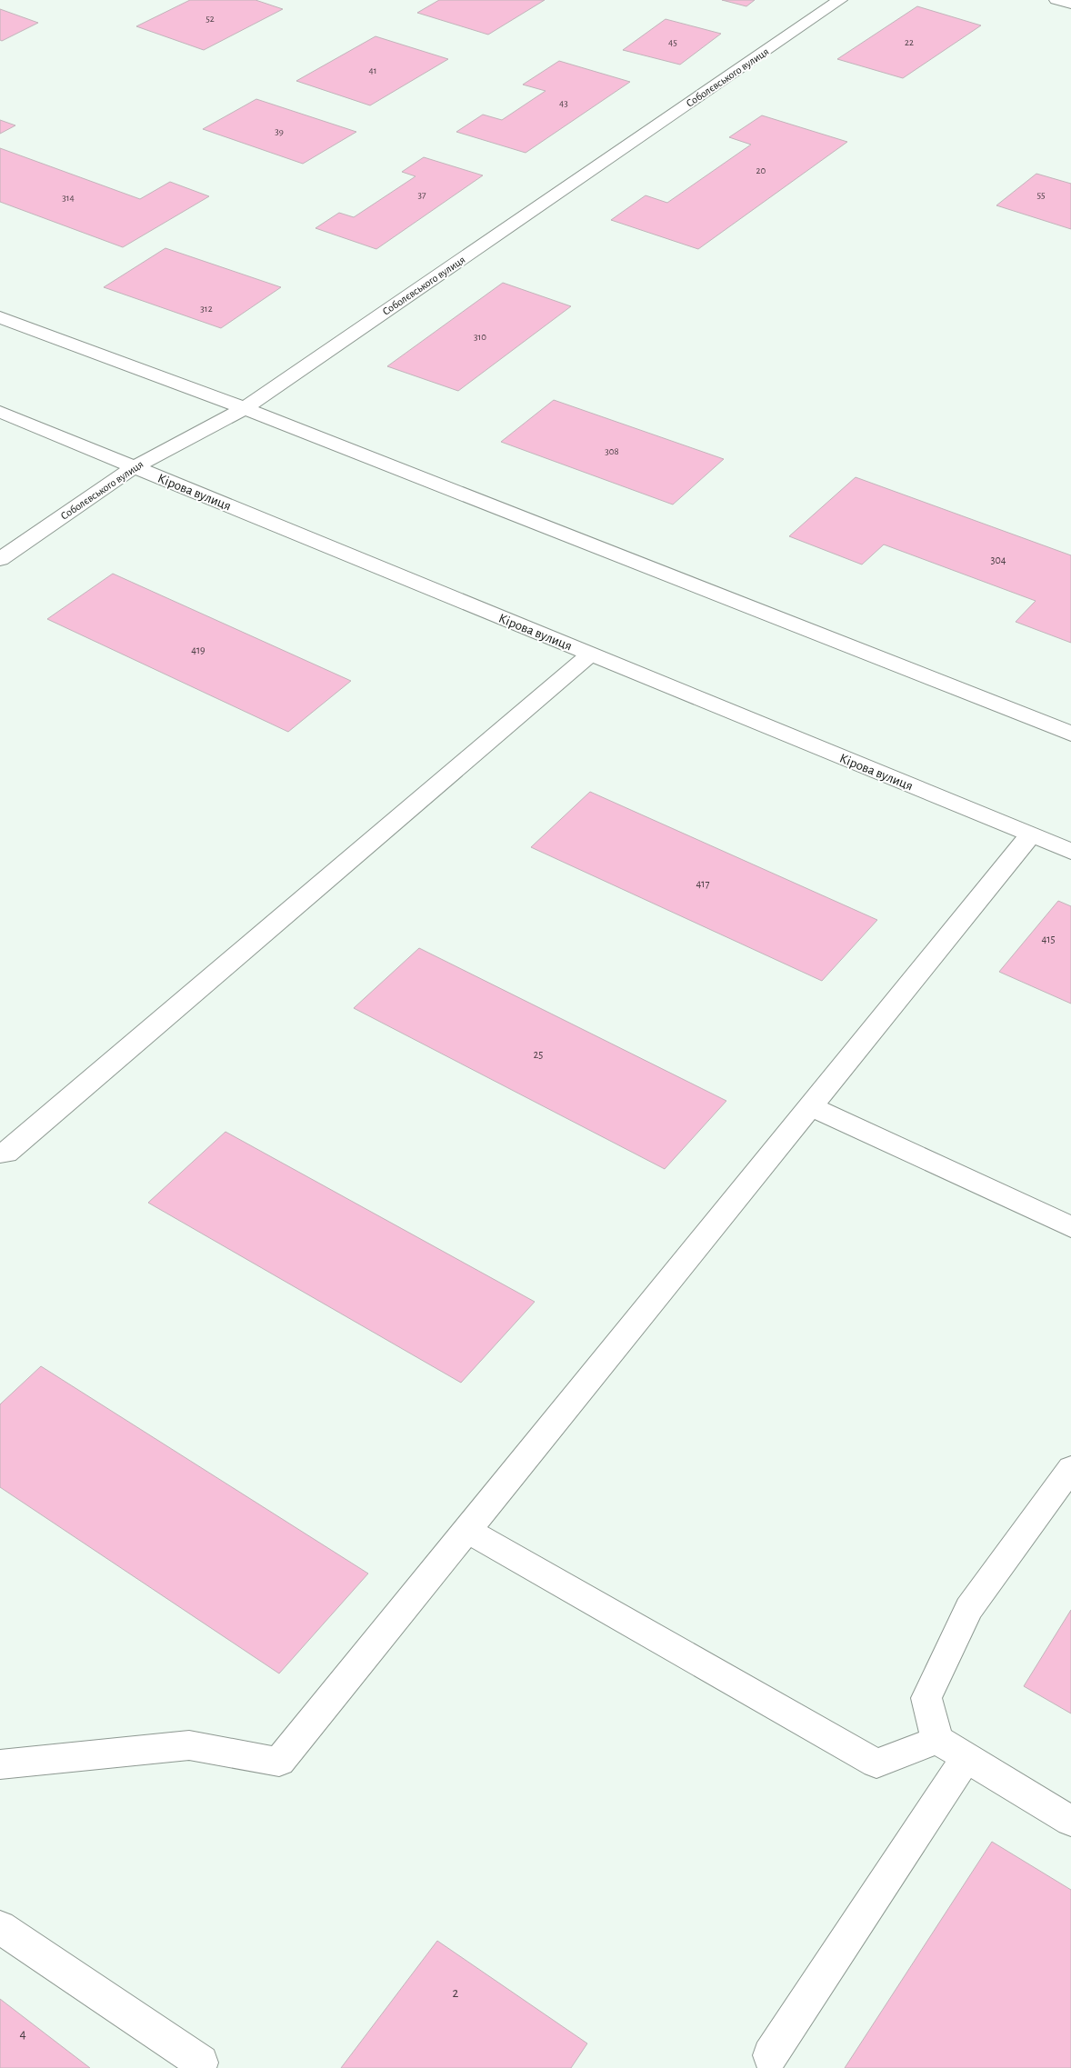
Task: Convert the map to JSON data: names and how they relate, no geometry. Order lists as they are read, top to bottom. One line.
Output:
{"streets":{"street":["Соболєвського вулиця","Кірова вулиця"]},"crossings":[["Соболєвського вулиця","Кірова вулиця"]],"house_numbers":["52","45","22","41","43","39","20","37","55","314","312","310","308","304","419","417","415","25","2","4"]}
